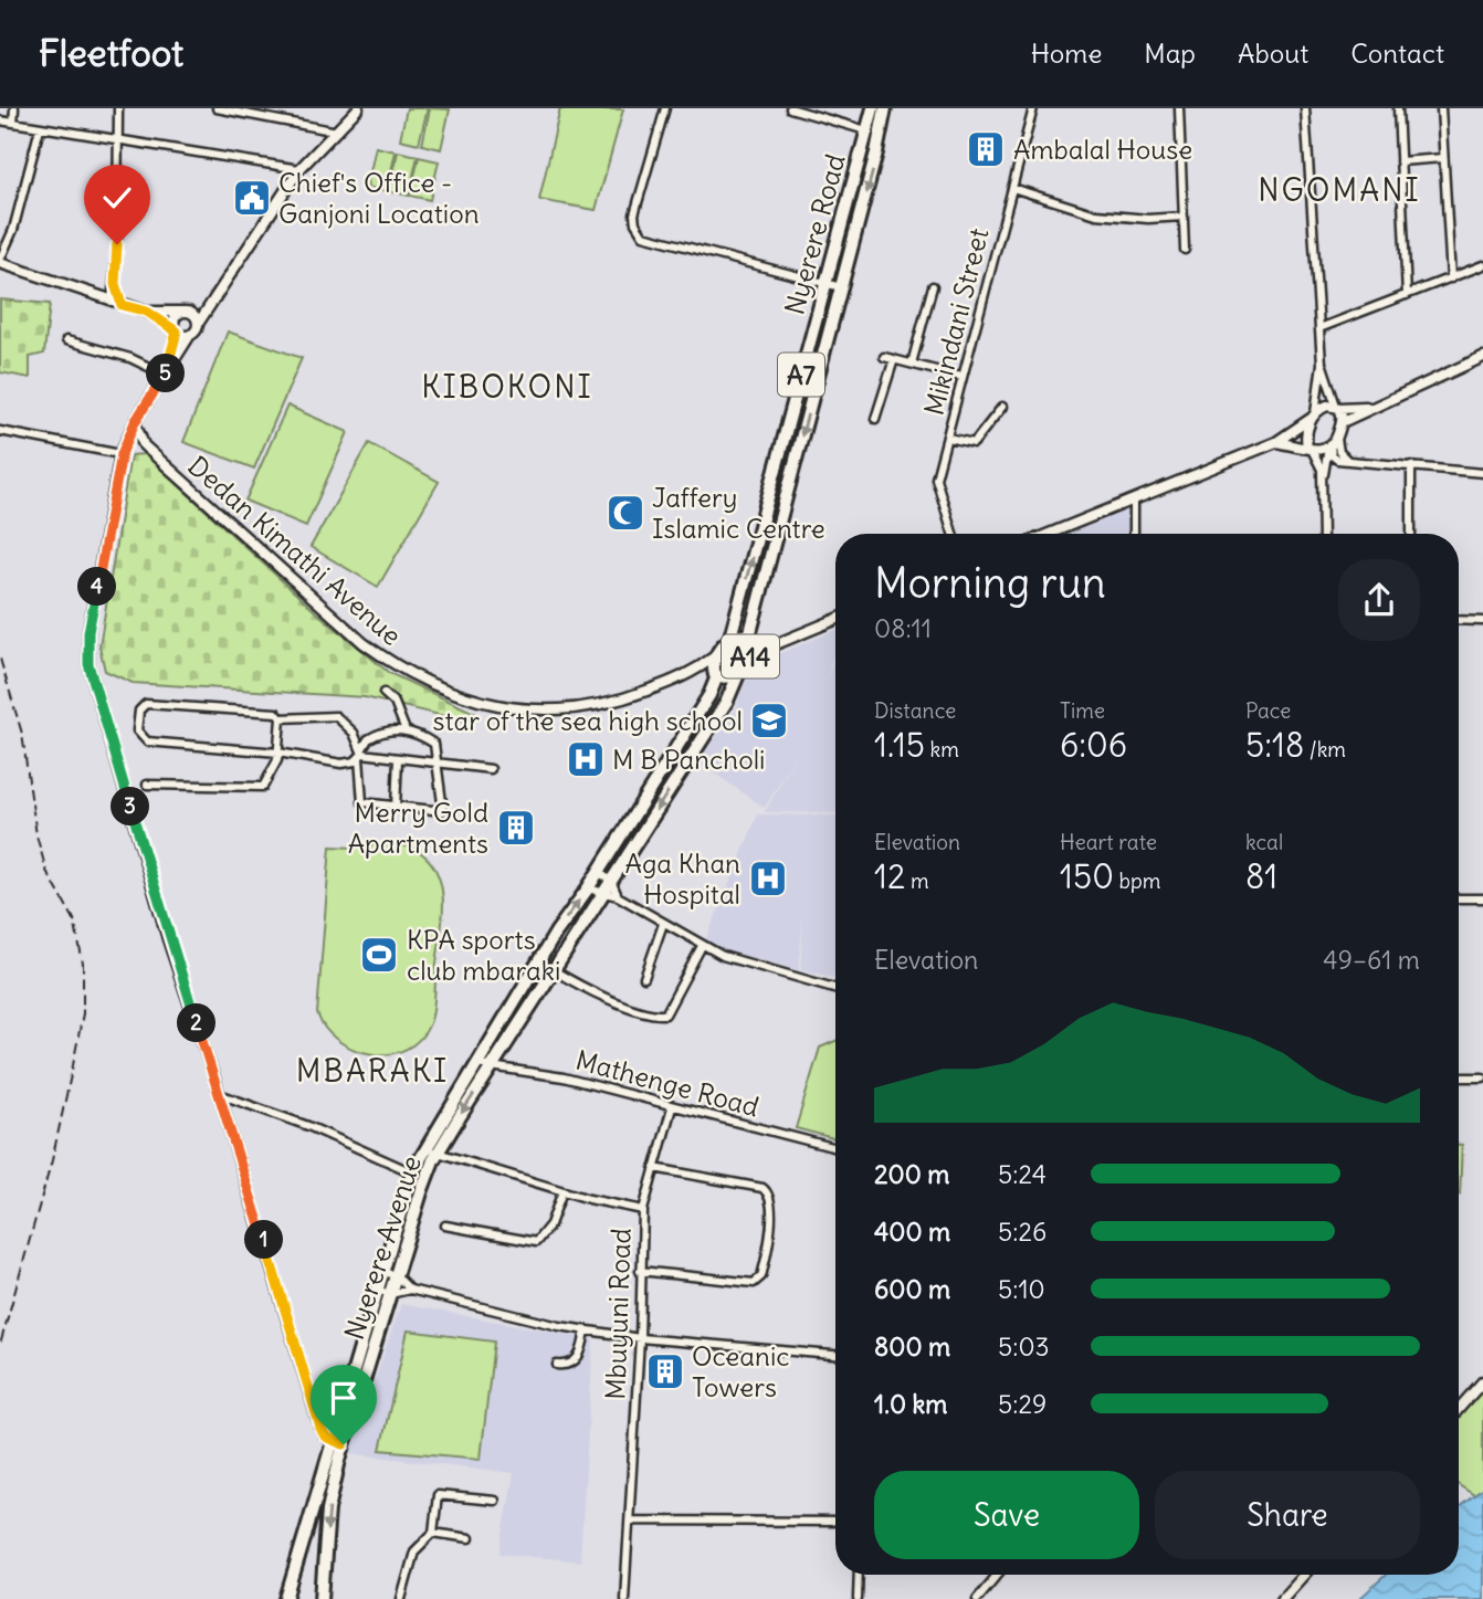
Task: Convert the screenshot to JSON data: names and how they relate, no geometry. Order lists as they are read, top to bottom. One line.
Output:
{"streets":{"highway":["Nyerere Road","A7","A14","Nyerere Avenue"],"street":["Mikindani Street","Dedan Kimathi Avenue","Mathenge Road","Mbuyuni Road"]},"crossings":[["Nyerere Road","A14"],["A14","Nyerere Avenue"],["Mathenge Road","Nyerere Avenue"],["Nyerere Avenue","Mbuyuni Road"]],"districts":["NGOMANI","KIBOKONI","MBARAKI"],"places":{"building":["Ambalal House","Merry Gold Apartments","Oceanic Towers"],"public building":["Chief's Office - Ganjoni Location"],"mosque":["Jaffery Islamic Centre"],"school or university":["star of the sea high school"],"hospital":["M B Pancholi","Aga Khan Hospital"],"sports":["KPA sports club mbaraki"]},"page":{"header":"Fleetfoot","nav":["Home","Map","About","Contact"],"pins":["5","4","3","2","1"],"heading":["Morning run","08:11"],"stats":[["Distance","1.15 km"],["Time","6:06"],["Pace","5:18 /km"],["Elevation","12 m"],["Heart rate","150 bpm"],["kcal","81"]],"chart":["Elevation","49–61 m"],"list":[{"name":"200 m","note":"5:24"},{"name":"400 m","note":"5:26"},{"name":"600 m","note":"5:10"},{"name":"800 m","note":"5:03"},{"name":"1.0 km","note":"5:29"}],"buttons":["Save","Share"]}}
